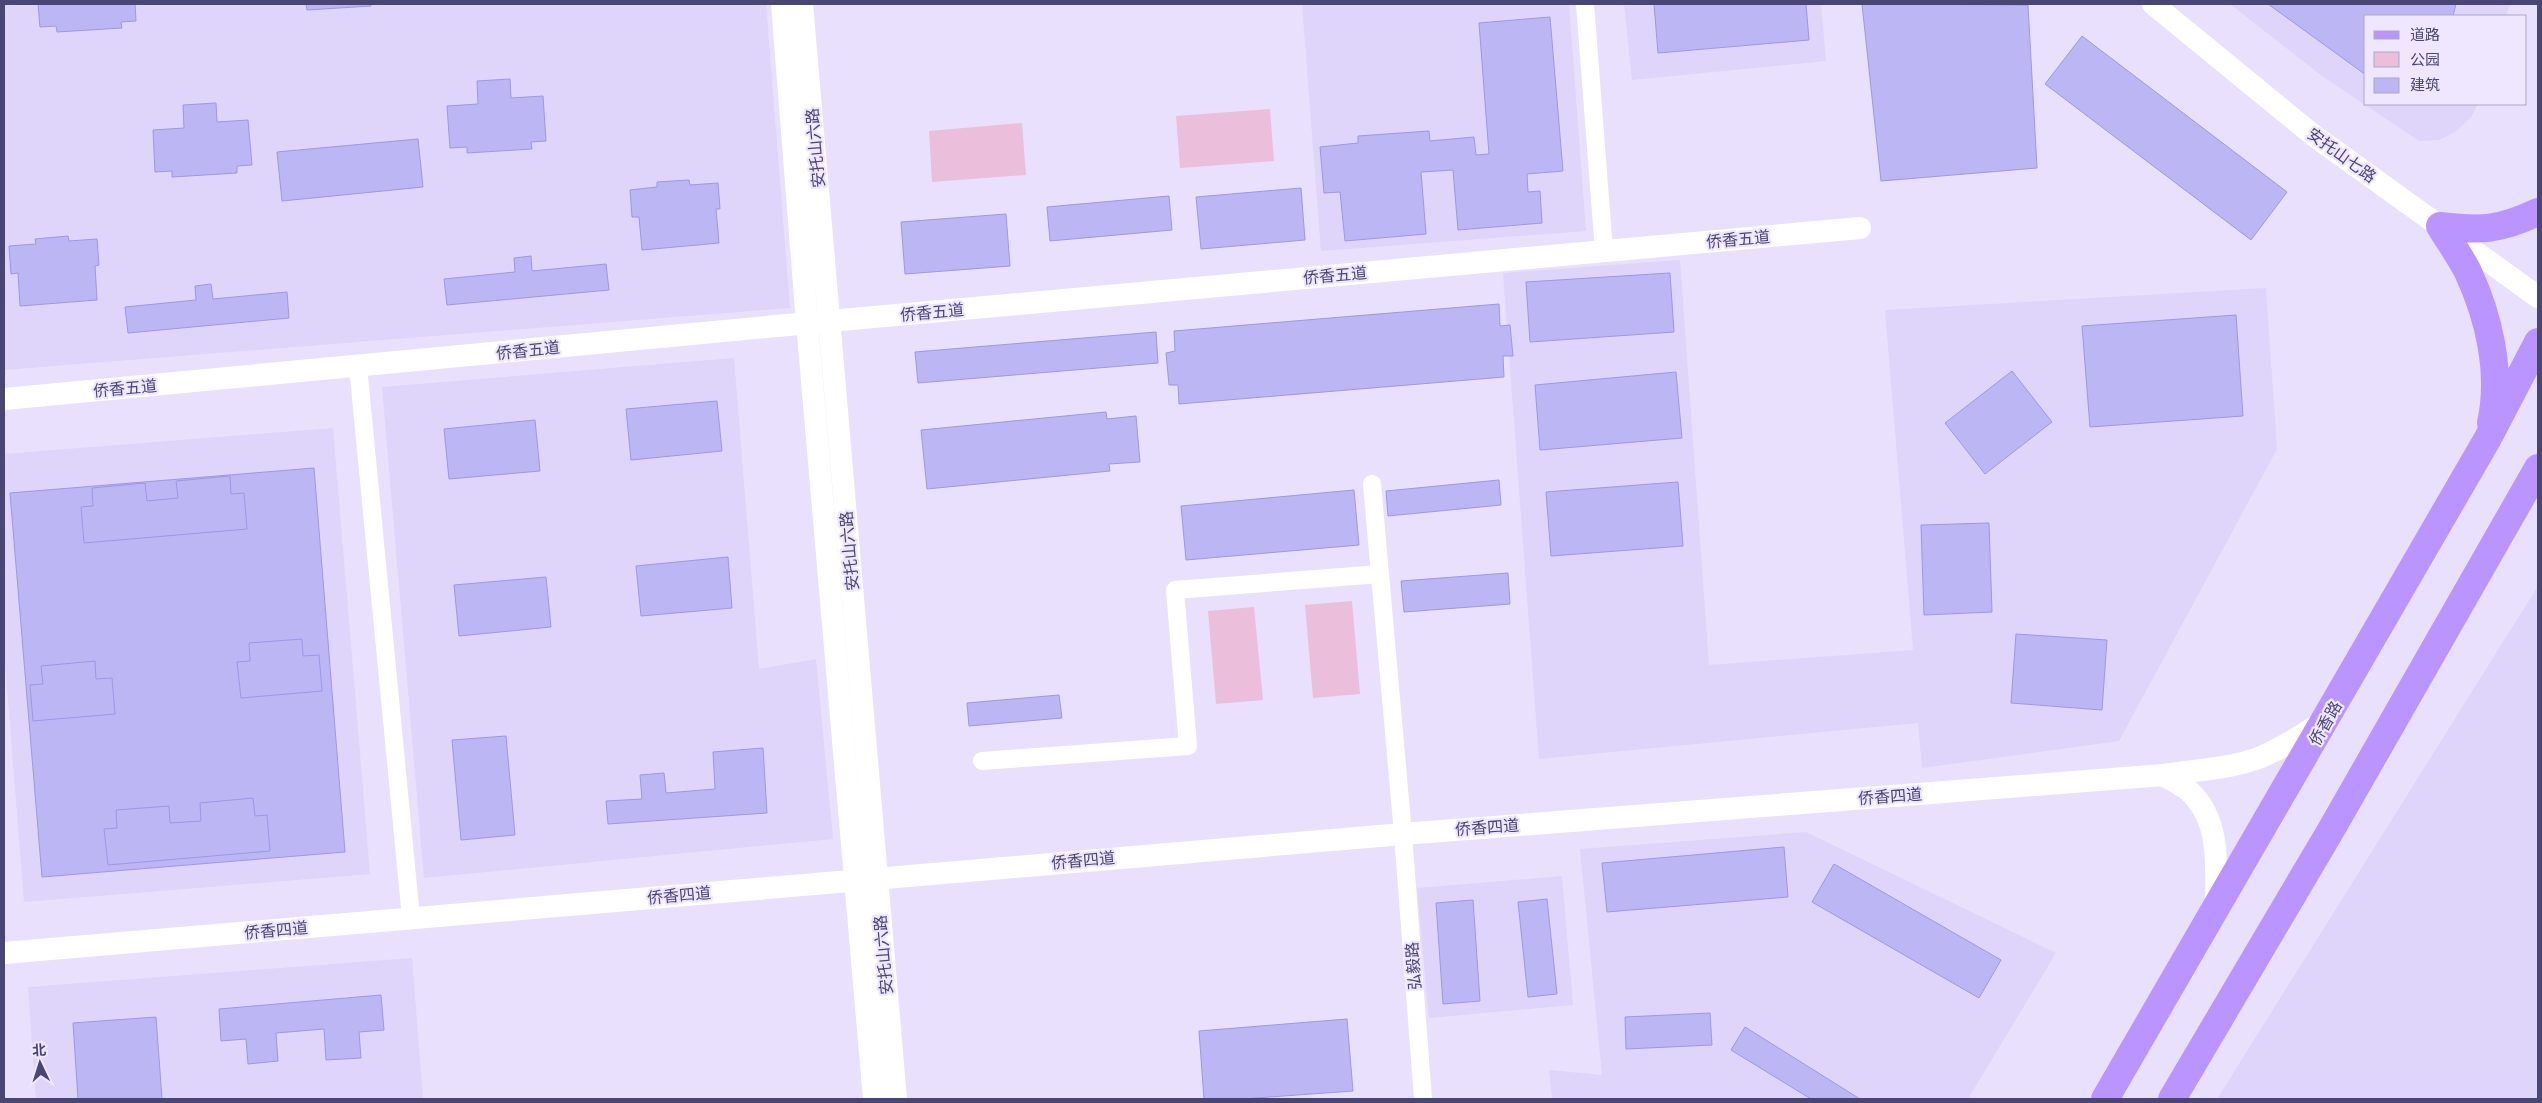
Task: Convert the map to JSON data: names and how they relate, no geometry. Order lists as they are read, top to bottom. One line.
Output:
{"streets":{"main road":["侨香路"],"street":["安托山六路","安托山七路","侨香五道","侨香四道","弘毅路"]},"crossings":[["安托山六路","侨香五道"],["安托山六路","侨香四道"],["侨香路","侨香四道"],["侨香四道","弘毅路"]],"legend":["道路","公园","建筑"],"north":"top"}
